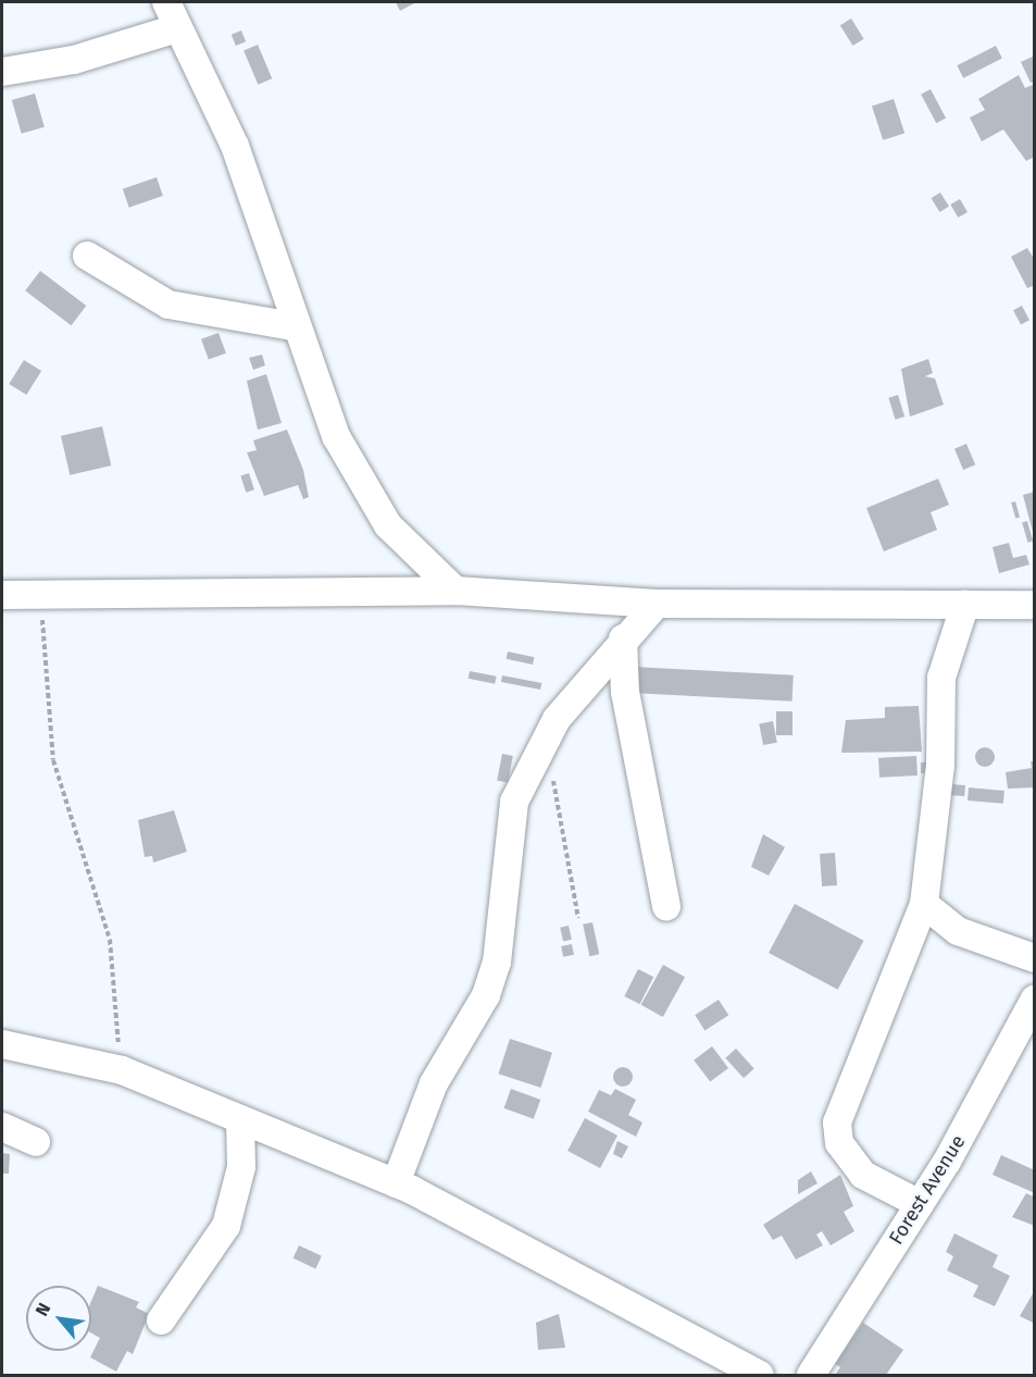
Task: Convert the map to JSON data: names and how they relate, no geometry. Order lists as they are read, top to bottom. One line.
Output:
{"streets":{"street":["Forest Avenue"]},"north":"top left"}
